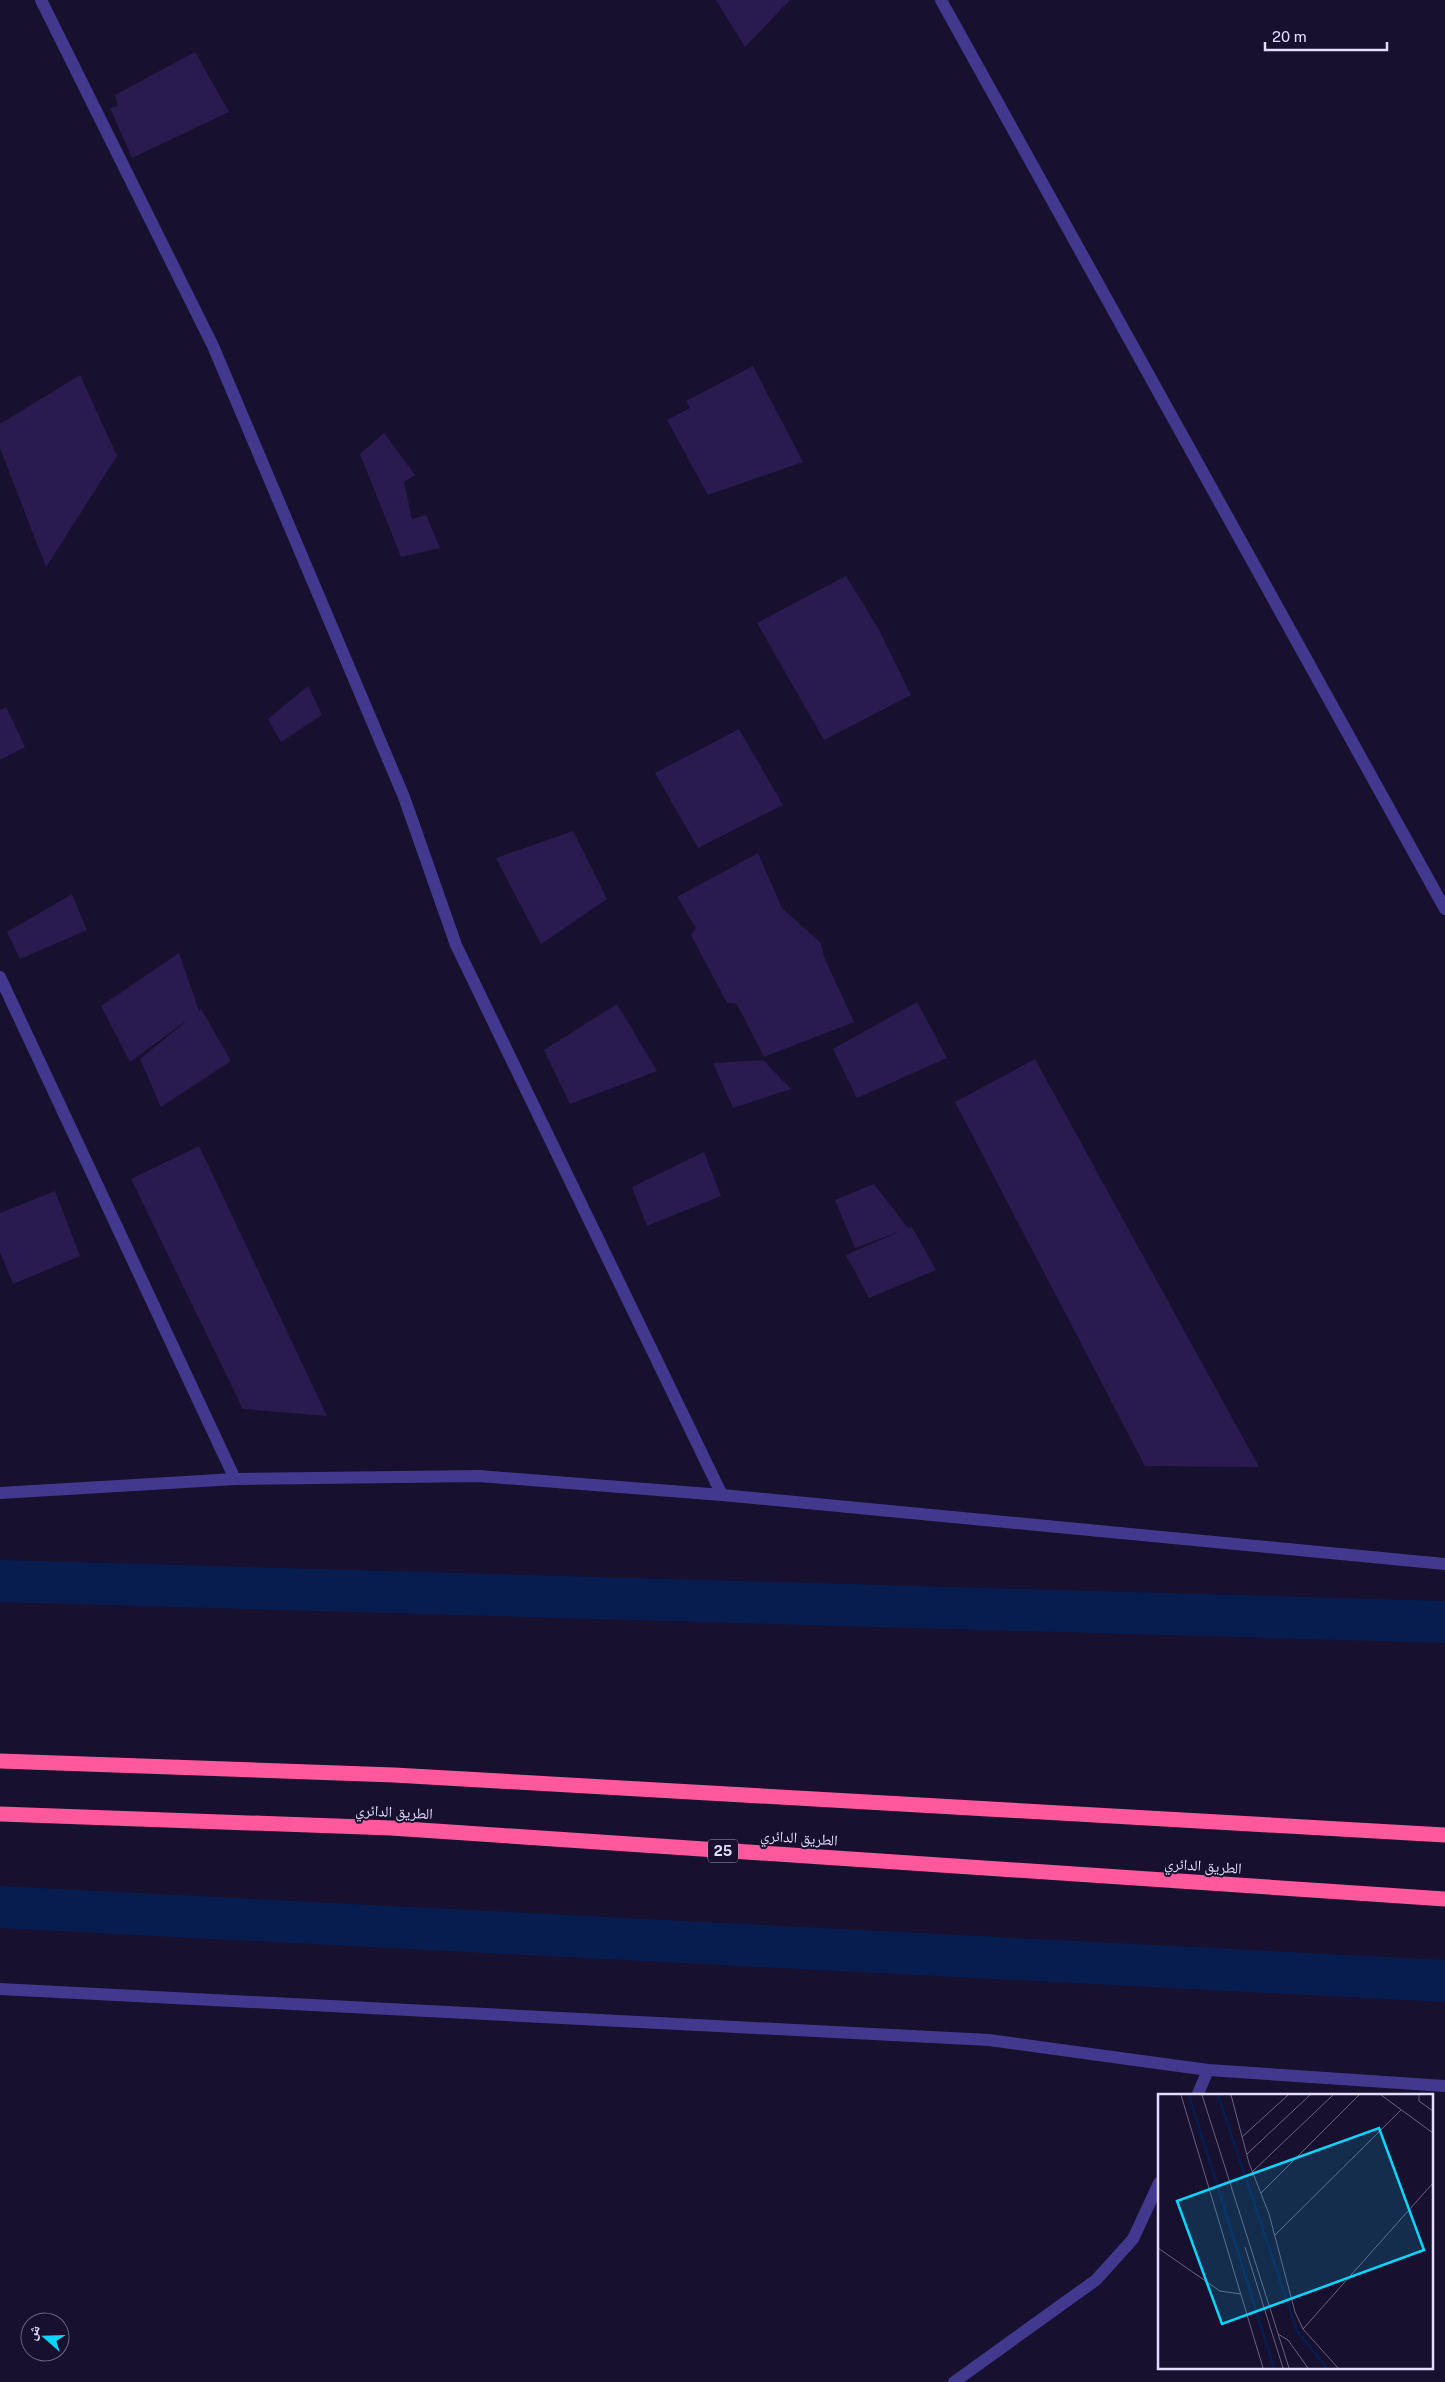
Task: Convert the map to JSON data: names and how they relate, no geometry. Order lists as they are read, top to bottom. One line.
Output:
{"streets":{"highway":["الطريق الدائري","25"]},"scale_bar":"20 m","north":"left"}
